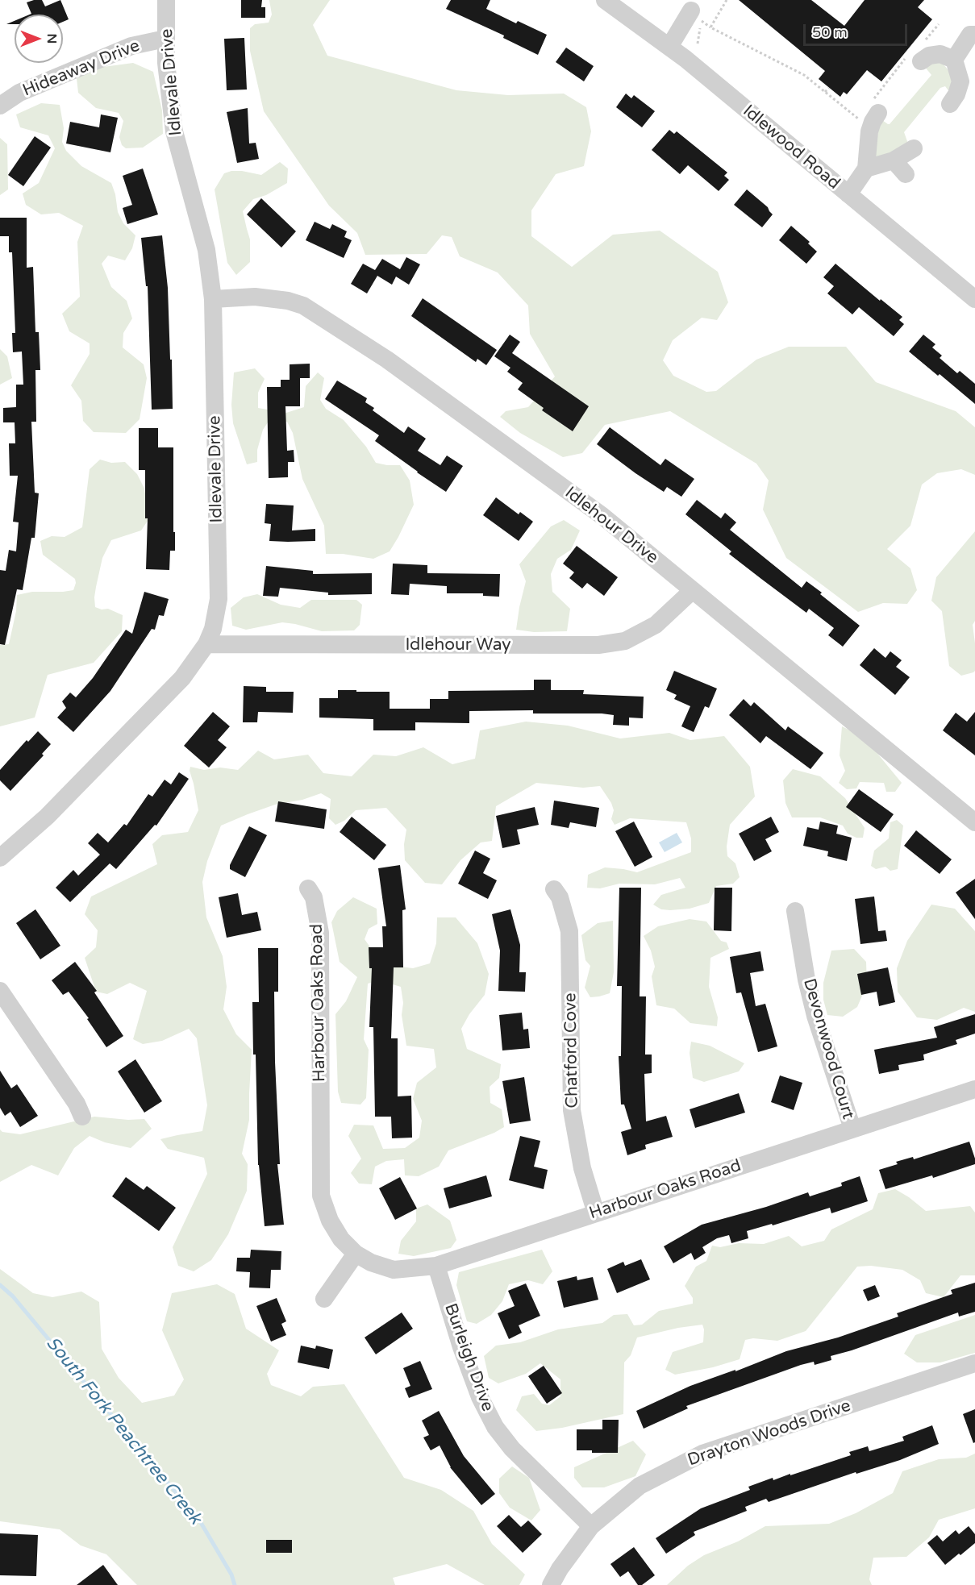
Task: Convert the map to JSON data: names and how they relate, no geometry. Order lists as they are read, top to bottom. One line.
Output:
{"streets":{"street":["Hideaway Drive","Idlevale Drive","Idlewood Road","Idlehour Drive","Idlehour Way","Harbour Oaks Road","Devonwood Court","Chatford Cove","Burleigh Drive","Drayton Woods Drive"]},"crossings":[["Hideaway Drive","Idlevale Drive"],["Idlevale Drive","Idlehour Drive"],["Idlevale Drive","Idlehour Way"],["Idlehour Drive","Idlehour Way"],["Harbour Oaks Road","Devonwood Court"],["Harbour Oaks Road","Chatford Cove"],["Harbour Oaks Road","Burleigh Drive"],["Burleigh Drive","Drayton Woods Drive"]],"water":["South Fork Peachtree Creek"],"scale_bar":"50 m","north":"right"}
